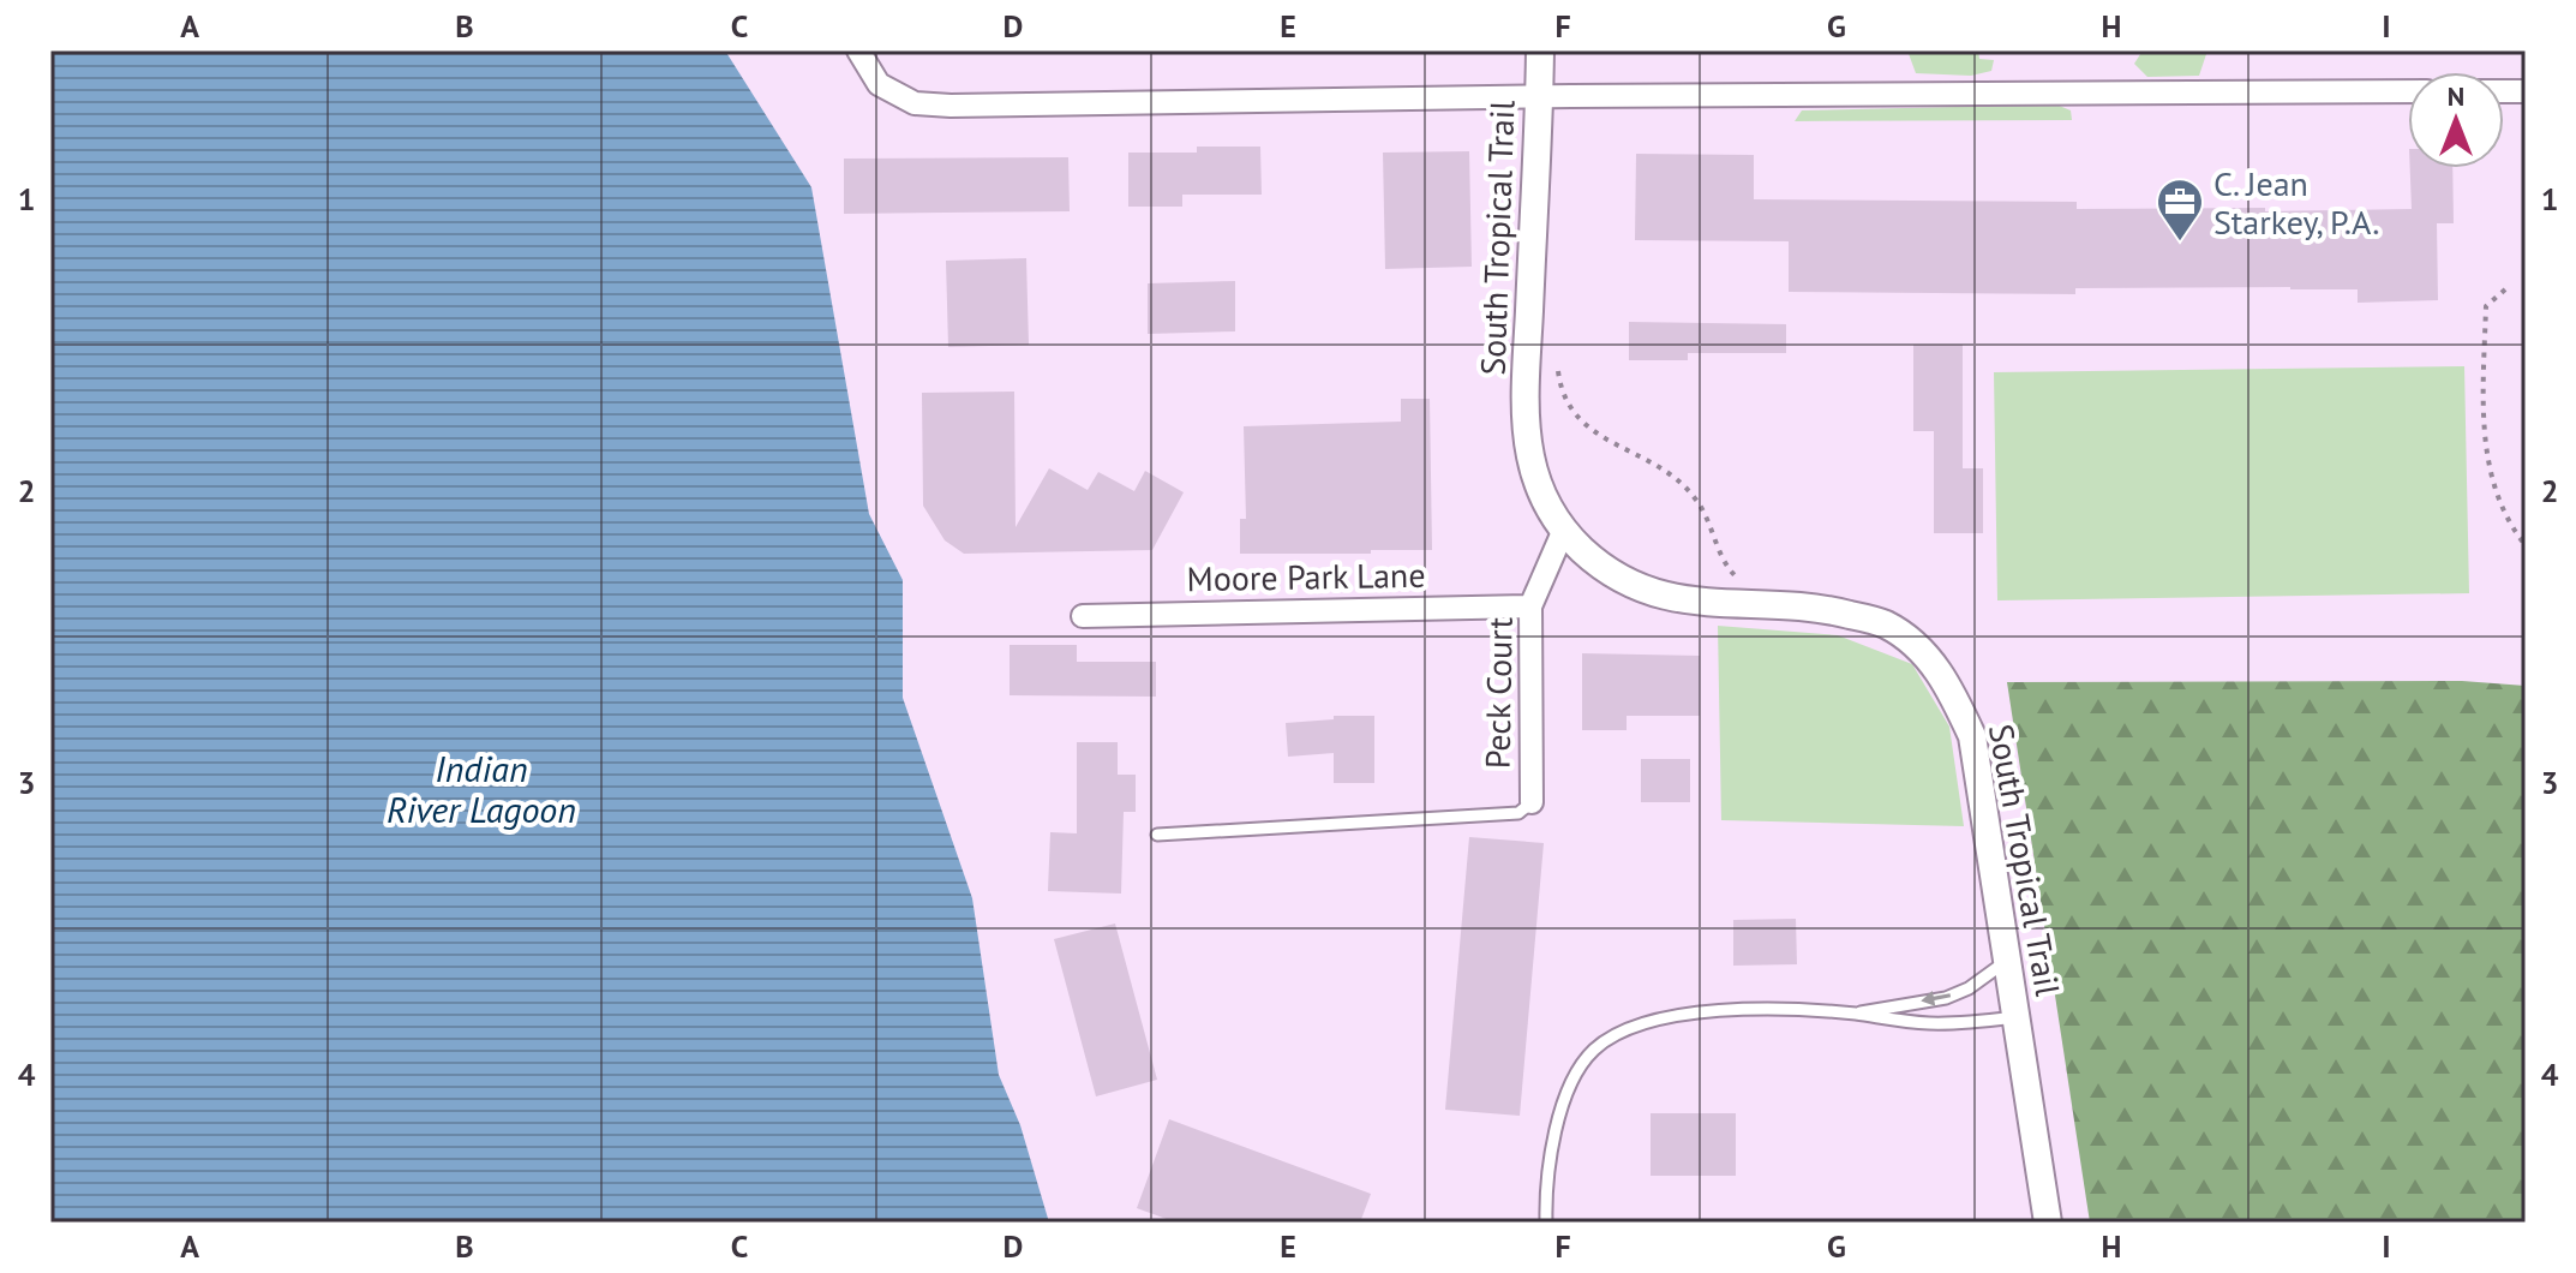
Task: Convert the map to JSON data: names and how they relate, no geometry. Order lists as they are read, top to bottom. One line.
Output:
{"streets":{"street":["South Tropical Trail","Moore Park Lane","Peck Court"]},"crossings":[["South Tropical Trail","Peck Court"],["Moore Park Lane","Peck Court"]],"water":["Indian River Lagoon"],"places":{"office":["C. Jean Starkey, P.A."]},"north":"top","grid":{"columns":["A","B","C","D","E","F","G","H","I"],"rows":["1","2","3","4"]}}
